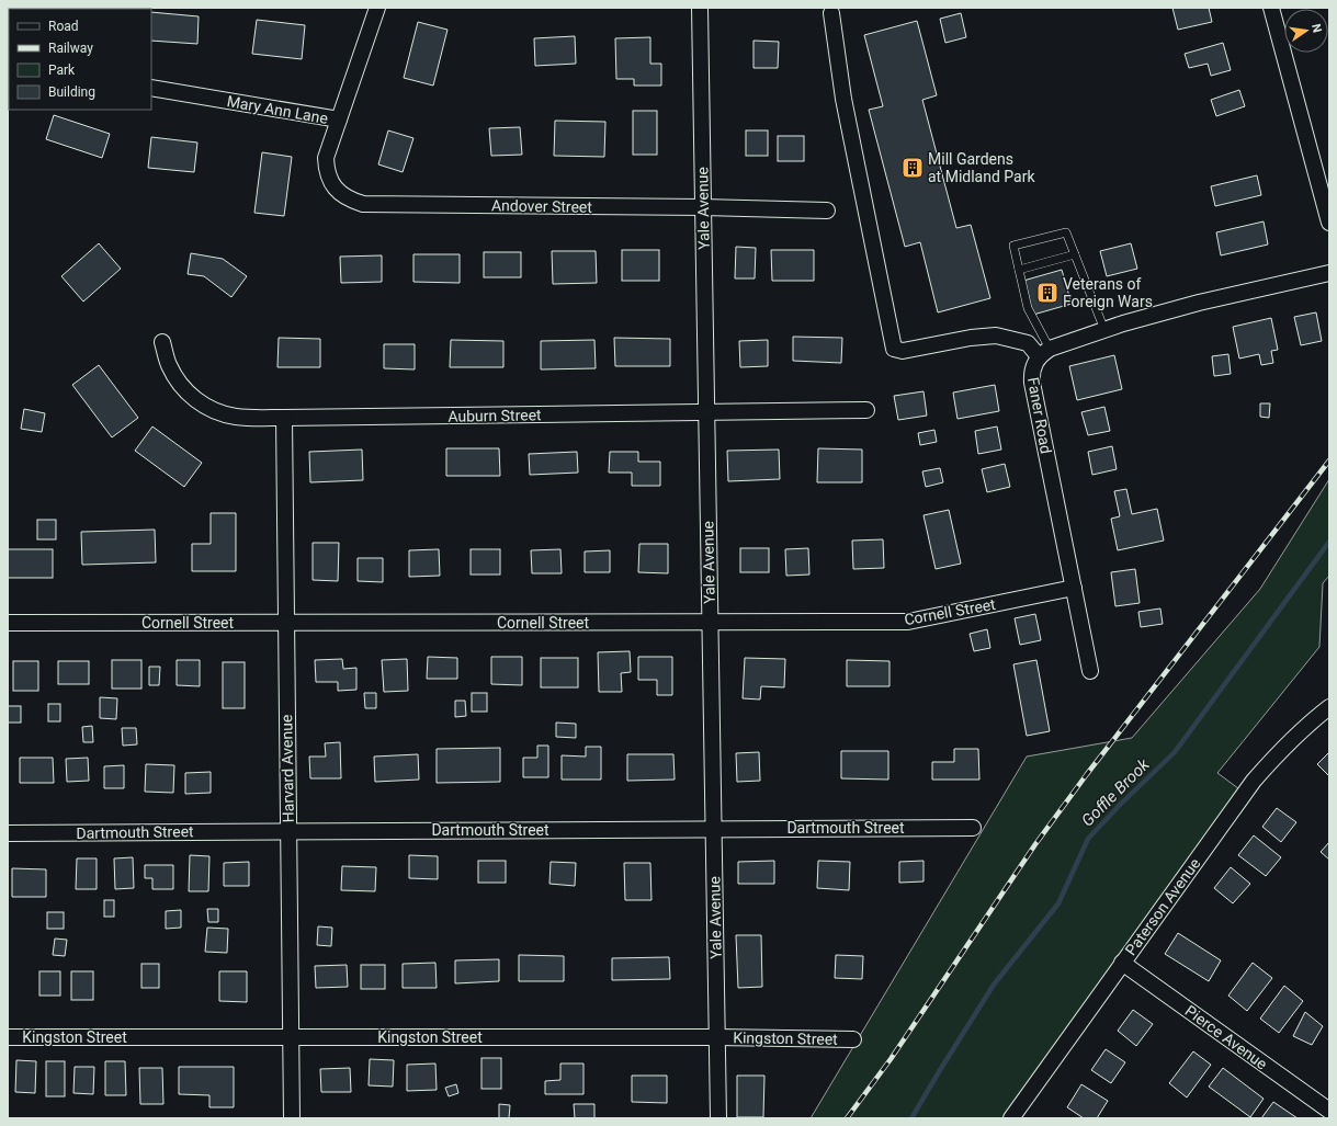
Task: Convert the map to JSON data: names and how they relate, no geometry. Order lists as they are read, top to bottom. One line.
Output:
{"streets":{"street":["Mary Ann Lane","Andover Street","Yale Avenue","Auburn Street","Faner Road","Cornell Street","Harvard Avenue","Dartmouth Street","Paterson Avenue","Kingston Street","Pierce Avenue"]},"crossings":[["Mary Ann Lane","Andover Street"],["Andover Street","Yale Avenue"],["Yale Avenue","Auburn Street"],["Yale Avenue","Cornell Street"],["Yale Avenue","Dartmouth Street"],["Yale Avenue","Kingston Street"],["Auburn Street","Harvard Avenue"],["Faner Road","Cornell Street"],["Cornell Street","Harvard Avenue"],["Harvard Avenue","Dartmouth Street"],["Harvard Avenue","Kingston Street"],["Paterson Avenue","Pierce Avenue"]],"water":["Goffle Brook"],"places":{"building":["Mill Gardens at Midland Park","Veterans of Foreign Wars"]},"legend":["Road","Railway","Park","Building"],"north":"right"}
